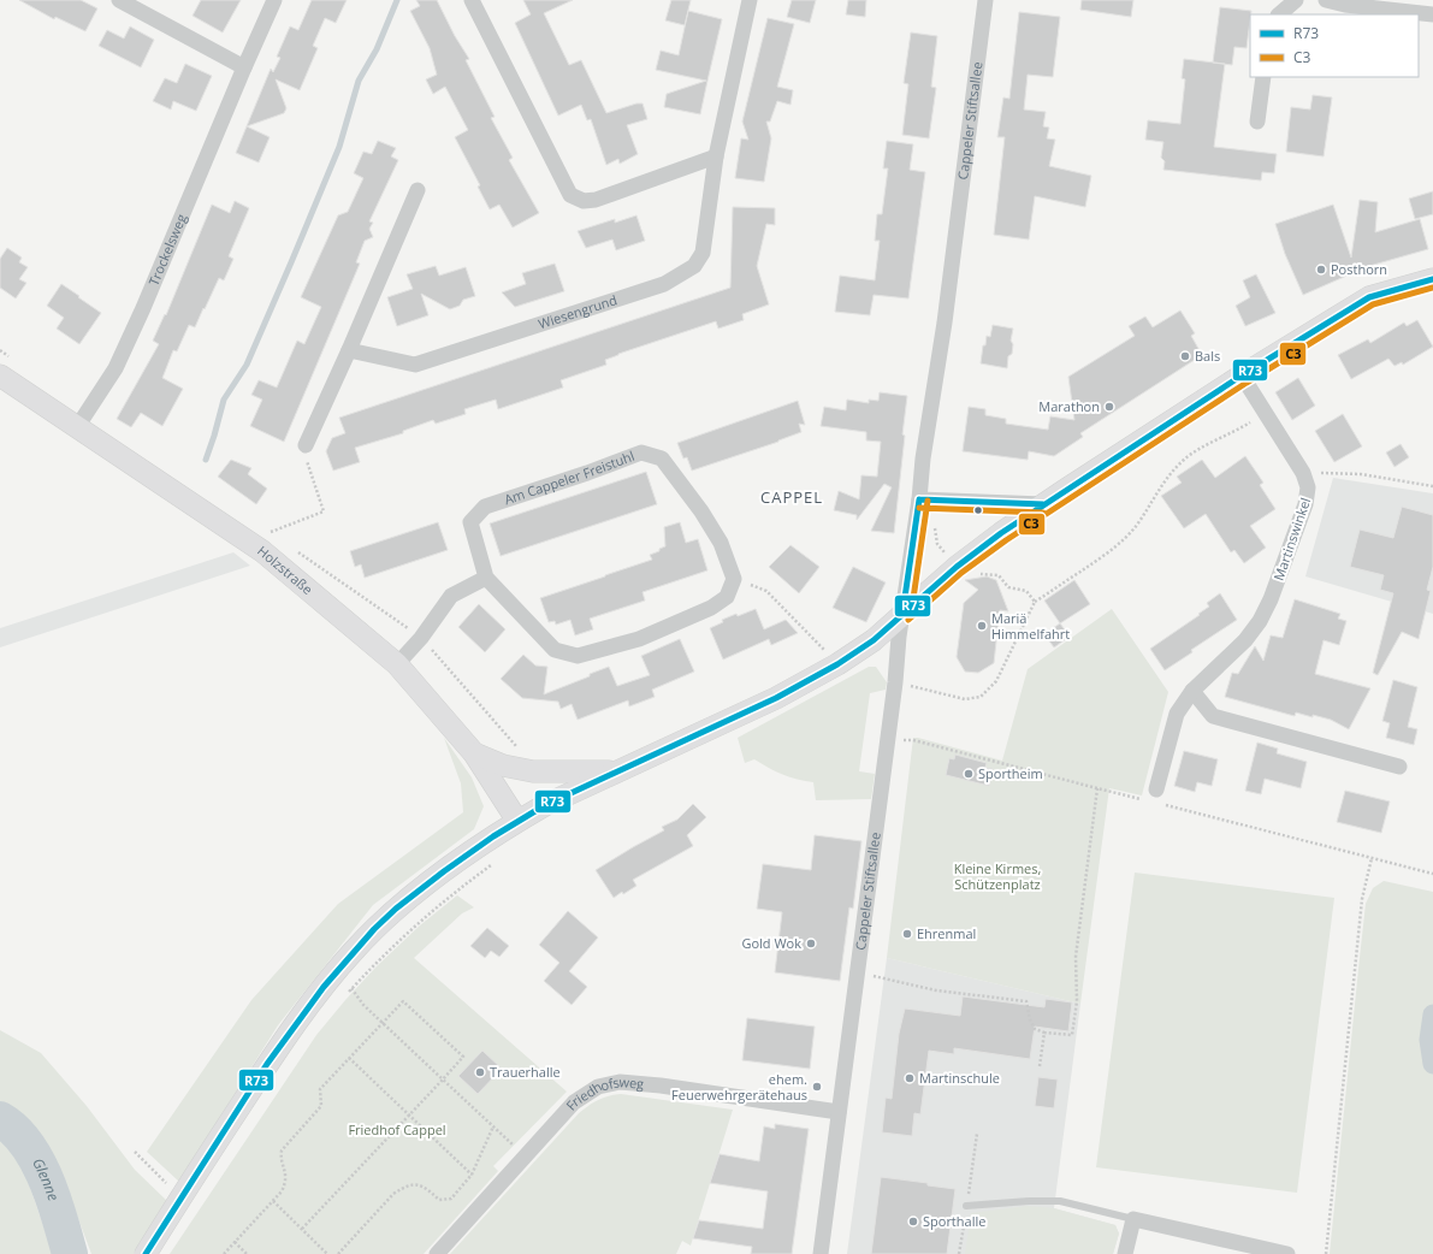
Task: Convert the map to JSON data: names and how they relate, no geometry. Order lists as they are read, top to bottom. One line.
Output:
{"streets":{"main road":["Holzstraße"],"street":["Cappeler Stiftsallee","Trockelsweg","Wiesengrund","Am Cappeler Freistuhl","Martinswinkel","Friedhofsweg"]},"crossings":[["Cappeler Stiftsallee","Friedhofsweg"],["Trockelsweg","Holzstraße"]],"districts":["CAPPEL"],"water":["Glenne"],"parks":["Kleine Kirmes, Schützenplatz","Friedhof Cappel"],"places":["Posthorn","Bals","Marathon","Mariä Himmelfahrt","Sportheim","Ehrenmal","Gold Wok","Trauerhalle","Martinschule","ehem. Feuerwehrgerätehaus","Sporthalle"],"lines":["transit line R73","transit line C3"],"legend":["R73","C3"]}
